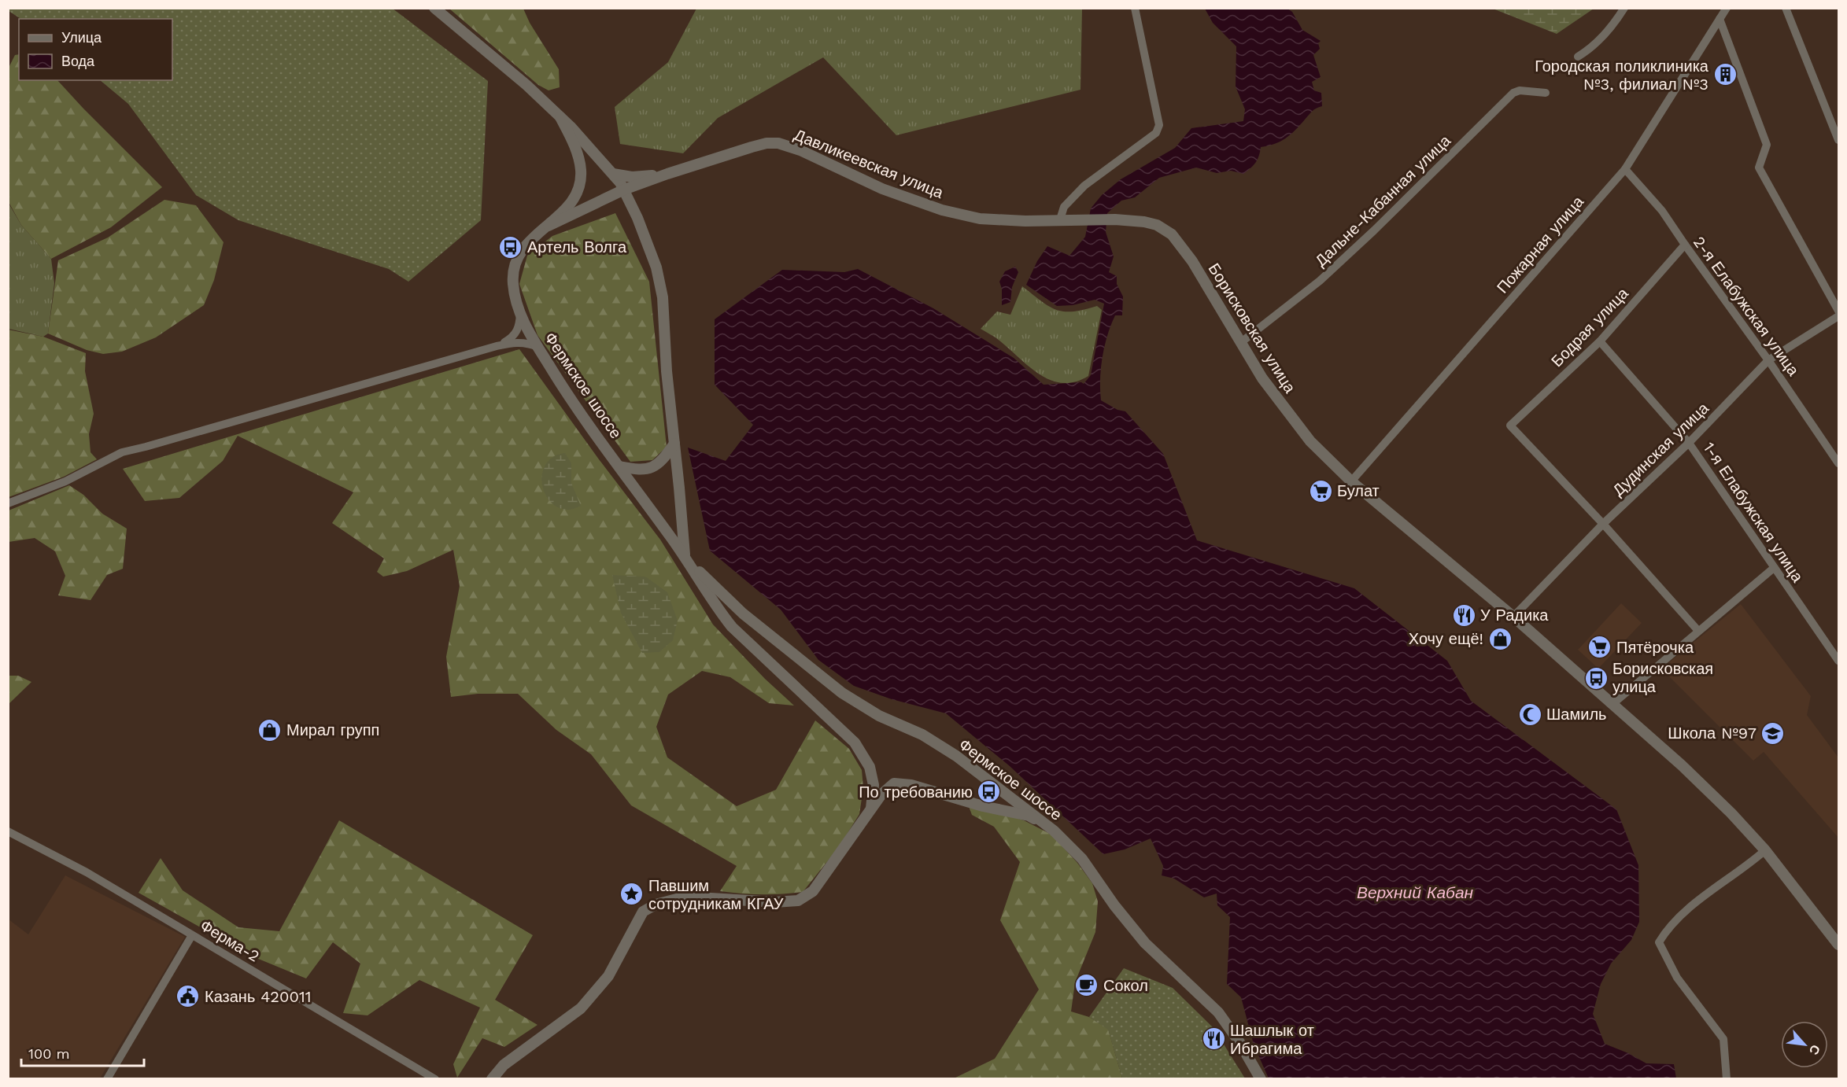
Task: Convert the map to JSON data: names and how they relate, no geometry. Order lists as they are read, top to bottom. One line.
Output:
{"streets":{"street":["Давликеевская улица","Дальне-Кабанная улица","Пожарная улица","2-я Елабужская улица","Бодрая улица","Борисковская улица","Фермское шоссе","Дудинская улица","1-я Елабужская улица","Ферма-2"]},"crossings":[["Давликеевская улица","Борисковская улица"],["Давликеевская улица","Фермское шоссе"],["Дальне-Кабанная улица","Борисковская улица"],["Пожарная улица","2-я Елабужская улица"],["Пожарная улица","Борисковская улица"],["2-я Елабужская улица","Бодрая улица"],["2-я Елабужская улица","Дудинская улица"],["Бодрая улица","Дудинская улица"],["Бодрая улица","1-я Елабужская улица"],["Борисковская улица","Дудинская улица"],["Дудинская улица","1-я Елабужская улица"]],"water":["Верхний Кабан"],"places":{"building":["Городская поликлиника №3, филиал №3"],"bus stop":["Артель Волга","Борисковская улица","По требованию"],"supermarket":["Булат","Пятёрочка"],"restaurant":["У Радика","Шашлык от Ибрагима"],"shop":["Хочу ещё!","Мирал групп"],"mosque":["Шамиль"],"school or university":["Школа №97"],"place":["Павшим сотрудникам КГАУ"],"cafe":["Сокол"],"public building":["Казань 420011"]},"legend":["Улица","Вода"],"scale_bar":"100 m","north":"bottom right"}
